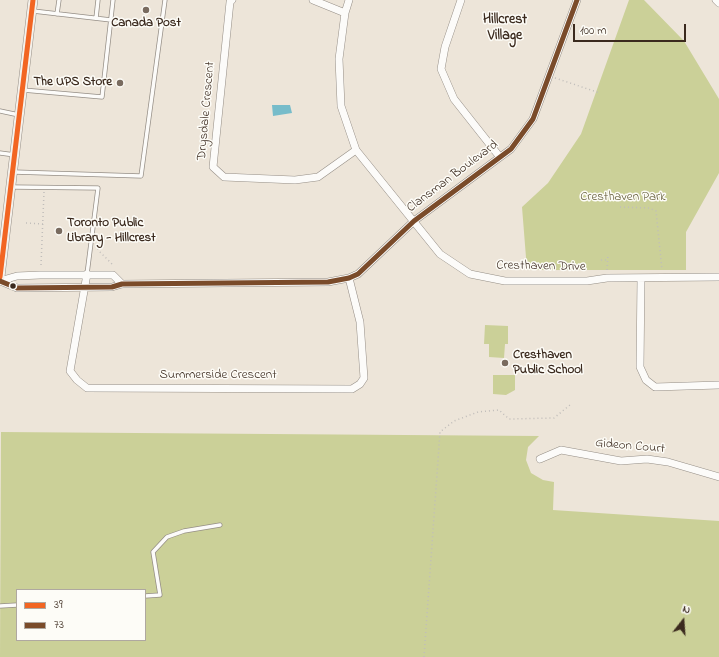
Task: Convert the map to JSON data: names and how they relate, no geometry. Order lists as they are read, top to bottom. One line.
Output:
{"streets":{"street":["Drysdale Crescent","Clansman Boulevard","Cresthaven Drive","Summerside Crescent","Gideon Court"]},"crossings":[["Drysdale Crescent","Cresthaven Drive"],["Clansman Boulevard","Cresthaven Drive"],["Clansman Boulevard","Summerside Crescent"]],"districts":["Hillcrest Village"],"parks":["Cresthaven Park"],"places":["Canada Post","The UPS Store","Toronto Public Library - Hillcrest","Cresthaven Public School"],"lines":["transit line 39","transit line 73"],"legend":["39","73"],"scale_bar":"100 m","north":"top"}
